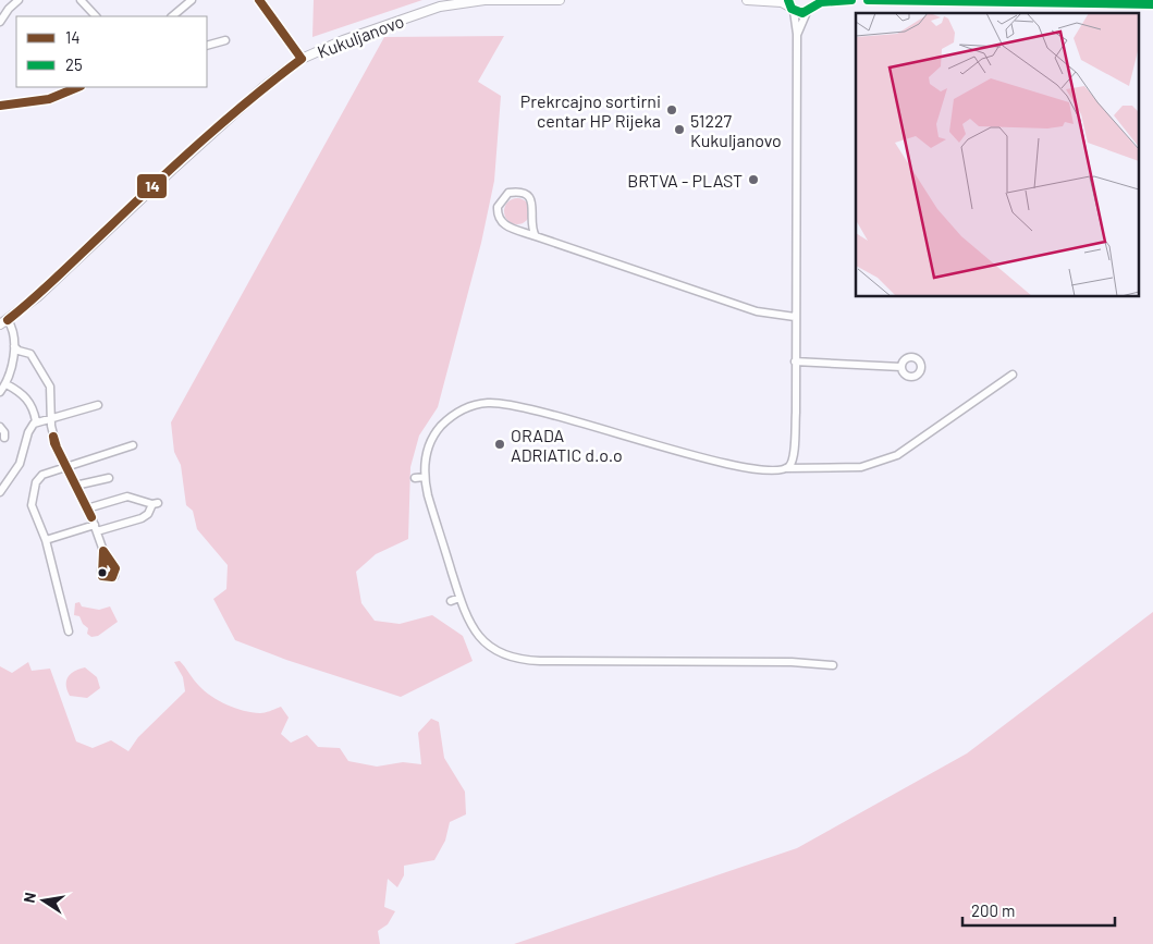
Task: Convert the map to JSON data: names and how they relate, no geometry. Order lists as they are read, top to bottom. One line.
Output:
{"streets":{"main road":["Kukuljanovo"]},"places":["Prekrcajno sortirni centar HP Rijeka","51227 Kukuljanovo","BRTVA - PLAST","ORADA ADRIATIC d.o.o"],"lines":["transit line 14","transit line 25"],"legend":["14","25"],"scale_bar":"200 m","north":"left"}
